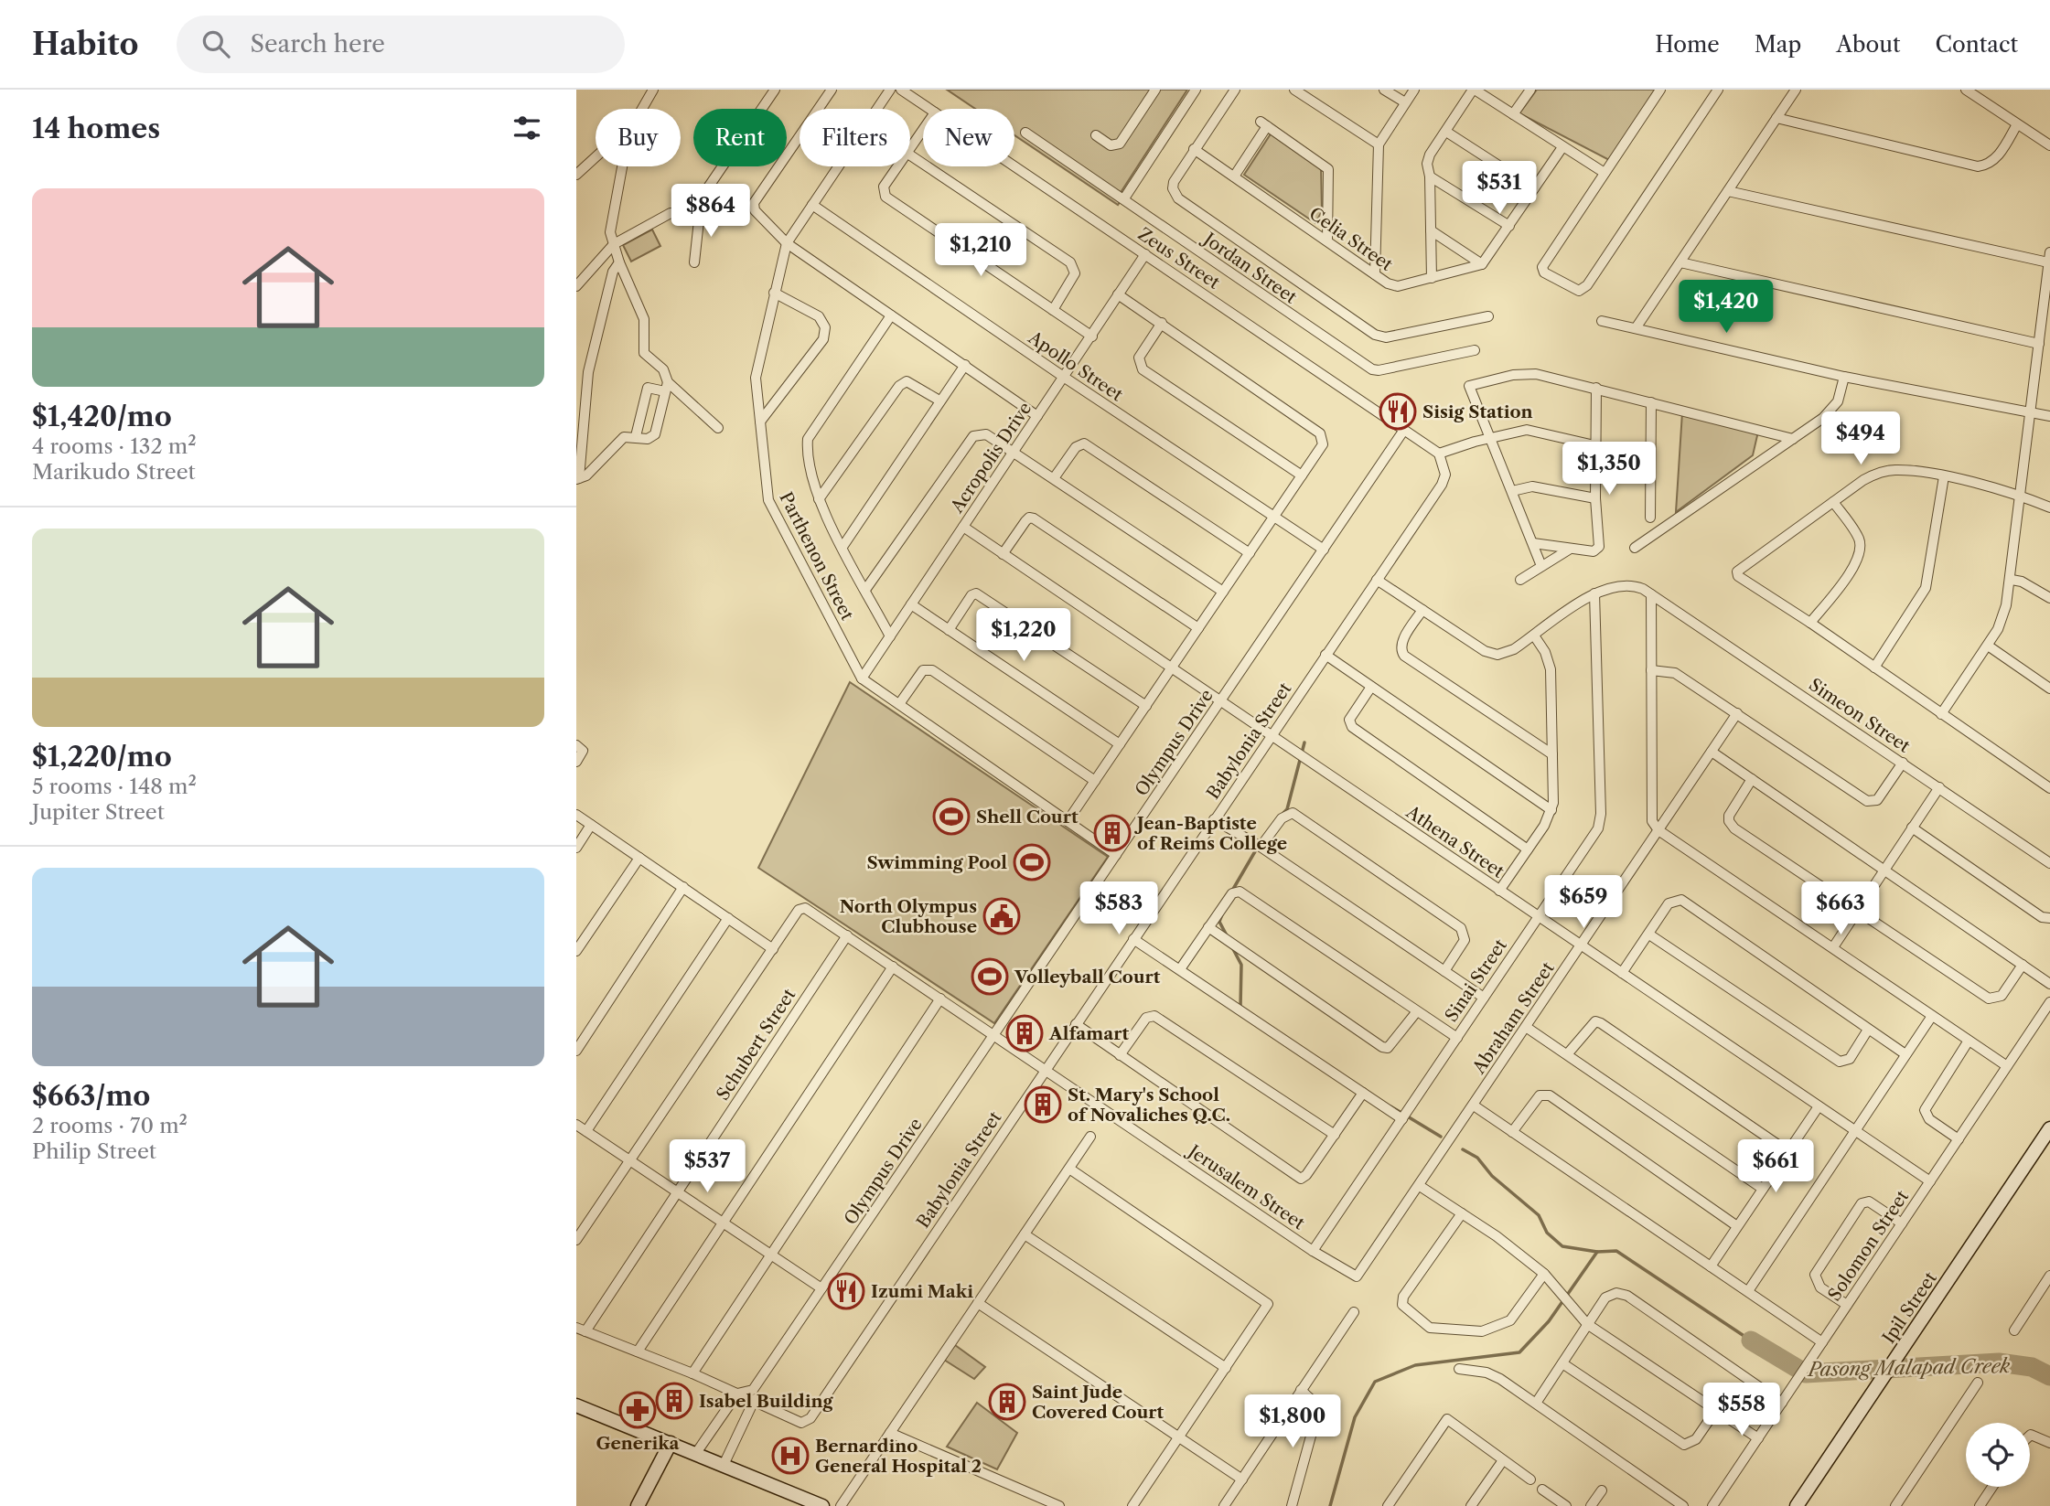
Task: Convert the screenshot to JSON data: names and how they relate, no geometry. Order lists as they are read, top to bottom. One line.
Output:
{"streets":{"street":["Celia Street","Zeus Street","Jordan Street","Apollo Street","Acropolis Drive","Parthenon Street","Simeon Street","Babylonia Street","Olympus Drive","Athena Street","Sinai Street","Abraham Street","Schubert Street","Jerusalem Street","Solomon Street","Ipil Street"]},"crossings":[["Zeus Street","Acropolis Drive"],["Zeus Street","Babylonia Street"],["Zeus Street","Olympus Drive"],["Apollo Street","Acropolis Drive"],["Apollo Street","Parthenon Street"],["Apollo Street","Olympus Drive"],["Acropolis Drive","Parthenon Street"],["Acropolis Drive","Athena Street"],["Parthenon Street","Olympus Drive"],["Simeon Street","Babylonia Street"],["Simeon Street","Sinai Street"],["Babylonia Street","Athena Street"],["Babylonia Street","Jerusalem Street"],["Olympus Drive","Athena Street"],["Olympus Drive","Jerusalem Street"],["Athena Street","Sinai Street"],["Athena Street","Abraham Street"],["Athena Street","Solomon Street"],["Sinai Street","Jerusalem Street"],["Abraham Street","Jerusalem Street"],["Schubert Street","Jerusalem Street"]],"water":["Pasong Malapad Creek"],"places":{"restaurant":["Sisig Station","Izumi Maki"],"sports":["Shell Court","Swimming Pool","Volleyball Court"],"building":["Jean-Baptiste of Reims College","Alfamart","St. Mary's School of Novaliches Q.C.","Isabel Building","Saint Jude Covered Court"],"public building":["North Olympus Clubhouse"],"pharmacy":["Generika"],"hospital":["Bernardino General Hospital 2"]},"page":{"header":"Habito","search":"Search here","nav":["Home","Map","About","Contact"],"heading":"14 homes","chip":["Buy","Rent","Filters","New"],"price":["$531","$864","$1,210","$1,420","$494","$1,350","$1,220","$659","$583","$663","$537","$661","$558","$1,800"],"list":[{"name":"$1,420/mo","note":"4 rooms · 132 m² · Marikudo Street"},{"name":"$1,220/mo","note":"5 rooms · 148 m² · Jupiter Street"},{"name":"$663/mo","note":"2 rooms · 70 m² · Philip Street"}]}}
